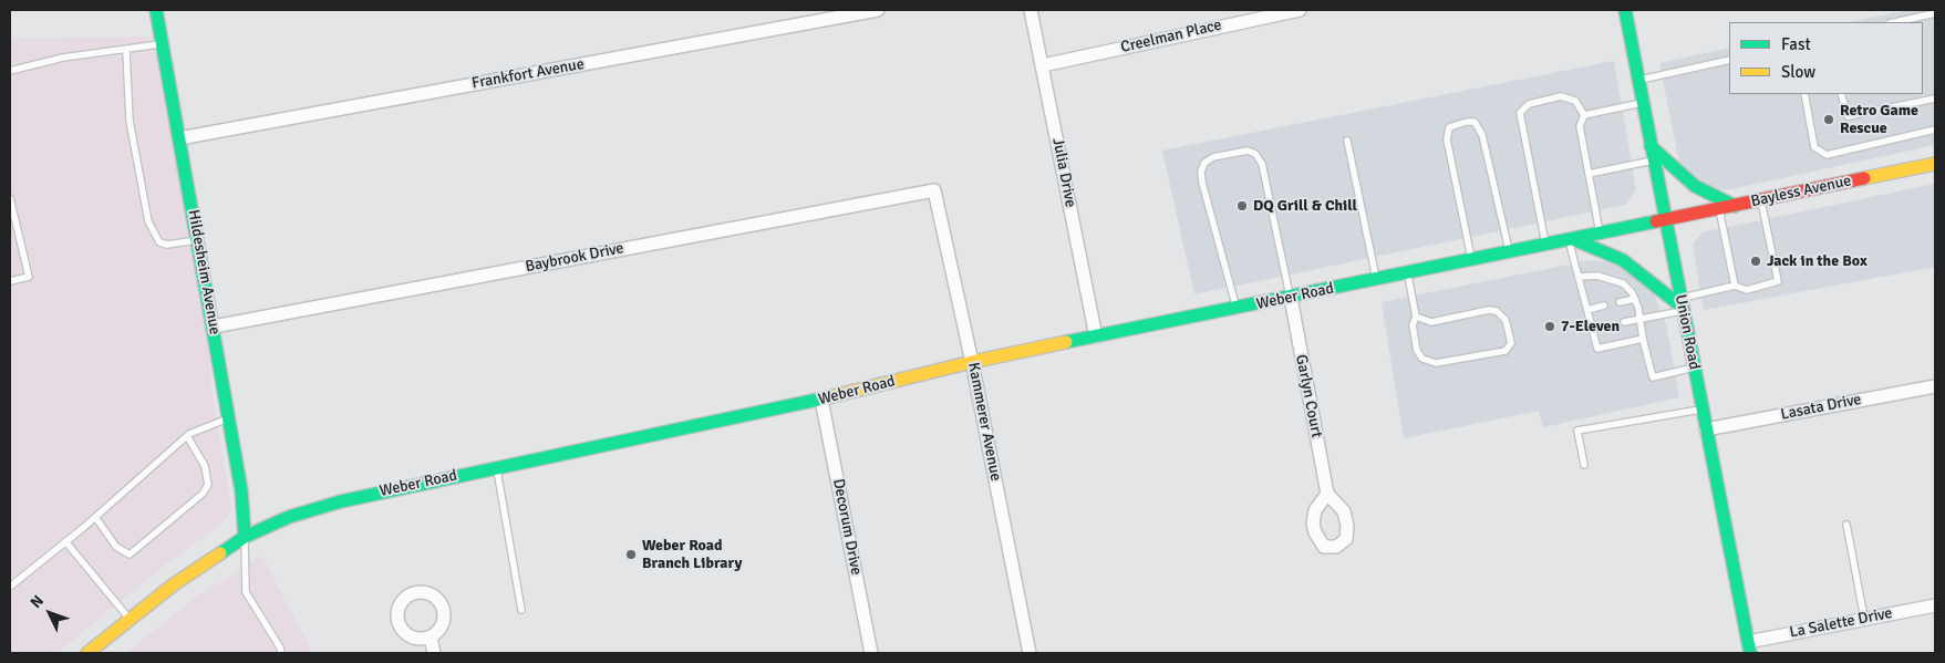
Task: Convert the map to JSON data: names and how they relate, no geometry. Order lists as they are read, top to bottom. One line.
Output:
{"streets":{"main road":["Bayless Avenue","Hildesheim Avenue","Weber Road","Union Road"],"street":["Creelman Place","Frankfort Avenue","Julia Drive","Baybrook Drive","Garlyn Court","Lasata Drive","Kammerer Avenue","Decorum Drive","La Salette Drive"]},"crossings":[["Creelman Place","Julia Drive"],["Frankfort Avenue","Hildesheim Avenue"],["Julia Drive","Weber Road"],["Bayless Avenue","Weber Road"],["Bayless Avenue","Union Road"],["Baybrook Drive","Hildesheim Avenue"],["Baybrook Drive","Kammerer Avenue"],["Hildesheim Avenue","Weber Road"],["Weber Road","Union Road"],["Weber Road","Garlyn Court"],["Weber Road","Kammerer Avenue"],["Weber Road","Decorum Drive"],["Union Road","Lasata Drive"],["Union Road","La Salette Drive"]],"places":["Retro Game Rescue","DQ Grill & Chill","Jack in the Box","7-Eleven","Weber Road Branch Library"],"legend":["Fast","Slow"],"north":"top left"}
